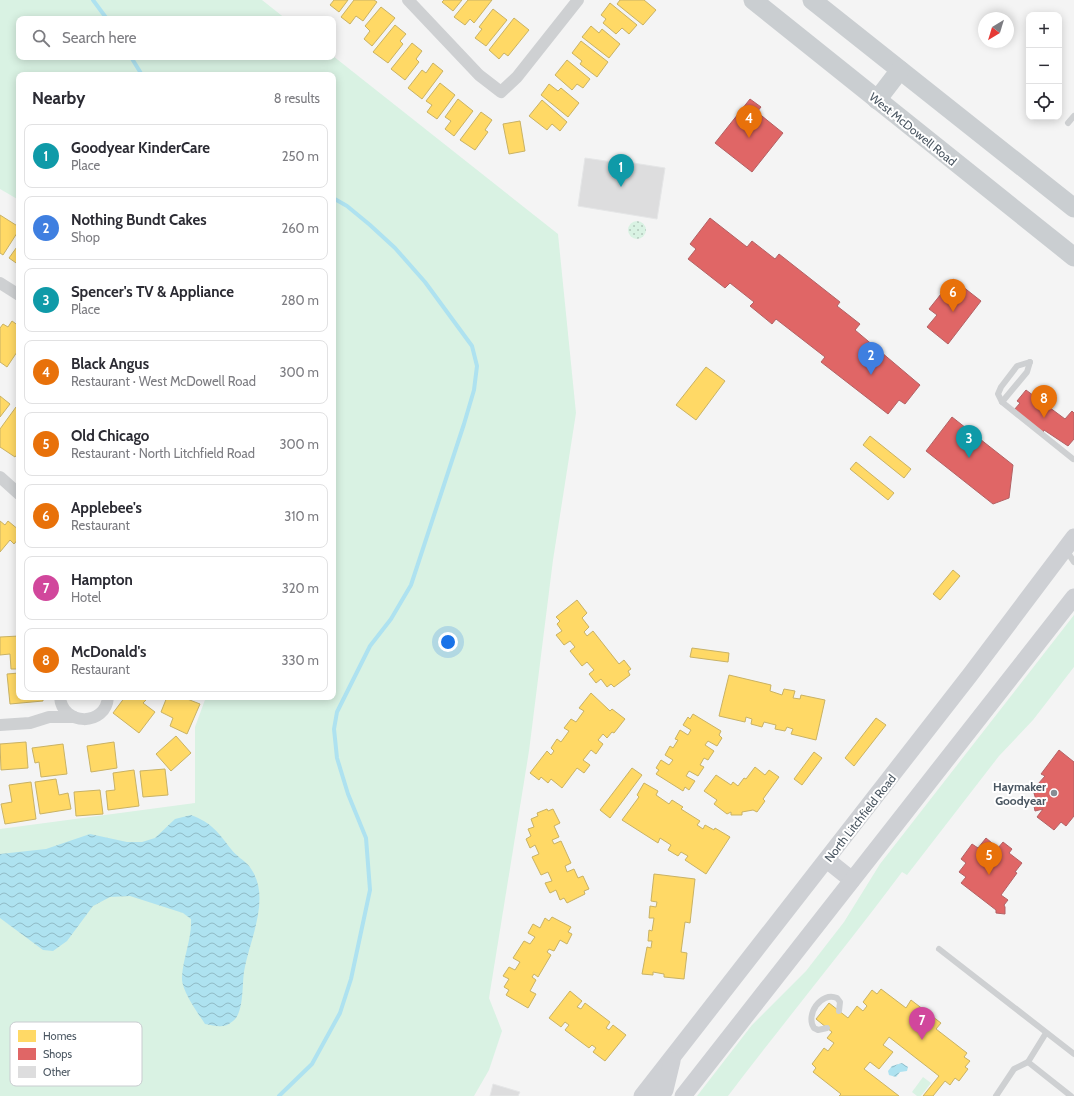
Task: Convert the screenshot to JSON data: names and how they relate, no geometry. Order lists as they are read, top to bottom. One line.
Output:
{"streets":{"main road":["West McDowell Road","North Litchfield Road"]},"places":["Haymaker Goodyear"],"legend":["Homes","Shops","Other"],"north":"bottom left","page":{"map_buttons":["+","−"],"search":"Search here","heading":["Nearby","8 results"],"pins":["4","1","6","2","8","3","5","7"],"list":[{"mark":"1","name":"Goodyear KinderCare","note":"Place","value":"250 m"},{"mark":"2","name":"Nothing Bundt Cakes","note":"Shop","value":"260 m"},{"mark":"3","name":"Spencer's TV & Appliance","note":"Place","value":"280 m"},{"mark":"4","name":"Black Angus","note":"Restaurant · West McDowell Road","value":"300 m"},{"mark":"5","name":"Old Chicago","note":"Restaurant · North Litchfield Road","value":"300 m"},{"mark":"6","name":"Applebee's","note":"Restaurant","value":"310 m"},{"mark":"7","name":"Hampton","note":"Hotel","value":"320 m"},{"mark":"8","name":"McDonald's","note":"Restaurant","value":"330 m"}]}}
